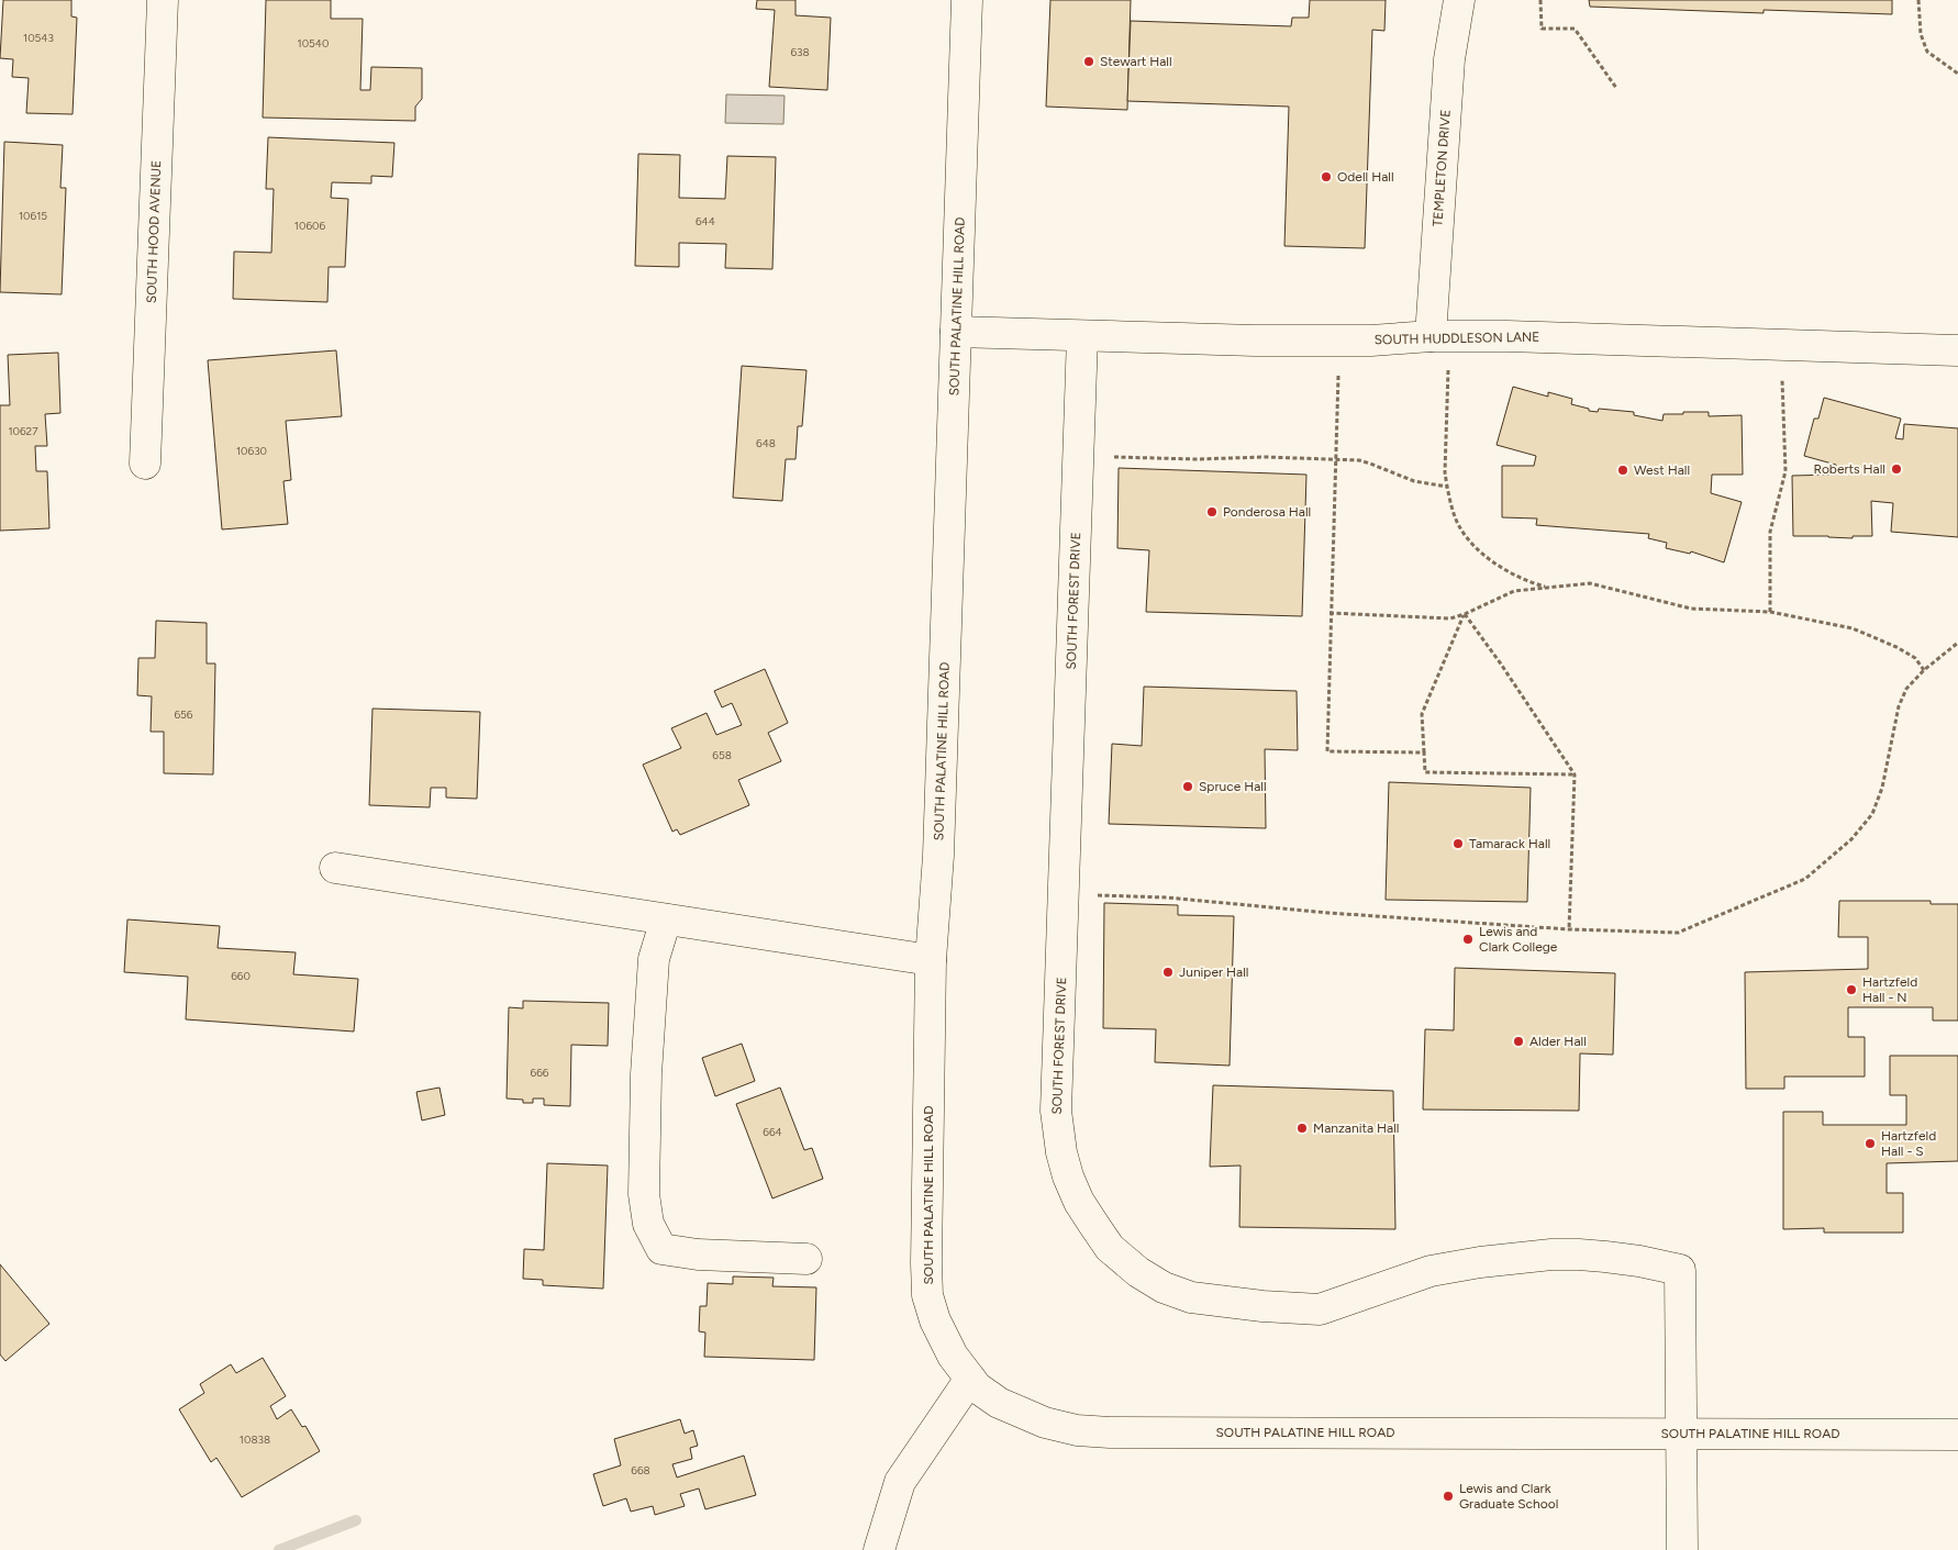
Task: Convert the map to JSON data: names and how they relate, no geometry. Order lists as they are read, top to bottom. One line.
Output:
{"streets":{"street":["TEMPLETON DRIVE","SOUTH HOOD AVENUE","SOUTH PALATINE HILL ROAD","SOUTH HUDDLESON LANE","SOUTH FOREST DRIVE"]},"crossings":[["TEMPLETON DRIVE","SOUTH HUDDLESON LANE"],["SOUTH PALATINE HILL ROAD","SOUTH HUDDLESON LANE"],["SOUTH PALATINE HILL ROAD","SOUTH FOREST DRIVE"],["SOUTH HUDDLESON LANE","SOUTH FOREST DRIVE"]],"places":["Stewart Hall","Odell Hall","Roberts Hall","West Hall","Ponderosa Hall","Spruce Hall","Tamarack Hall","Lewis and Clark College","Juniper Hall","Hartzfeld Hall - N","Alder Hall","Manzanita Hall","Hartzfeld Hall - S","Lewis and Clark Graduate School"],"house_numbers":["10543","10540","638","10615","644","10606","10627","648","10630","656","658","660","666","664","10838","668"]}
